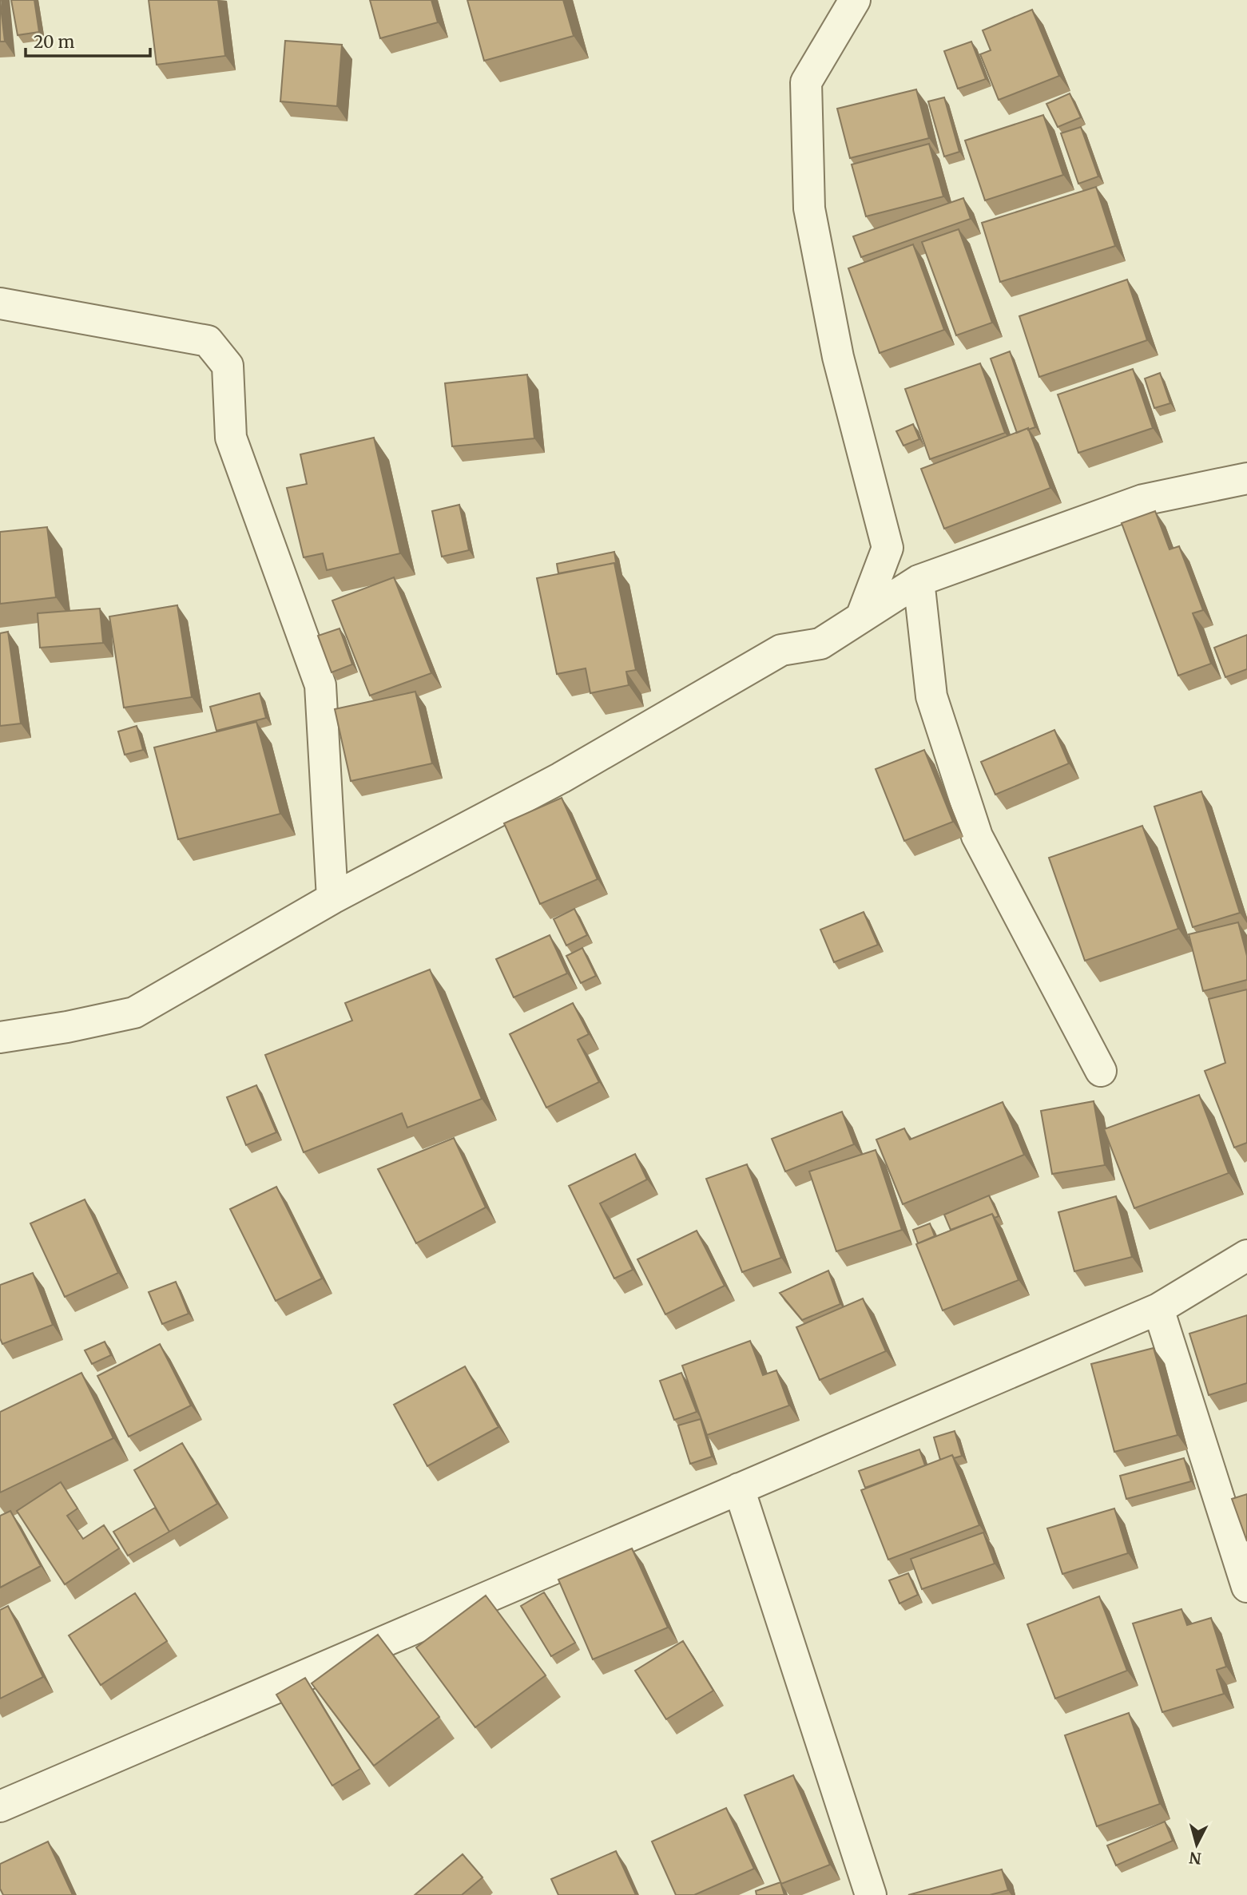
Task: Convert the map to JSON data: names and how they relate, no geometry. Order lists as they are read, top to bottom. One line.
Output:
{"scale_bar":"20 m","north":"bottom"}
